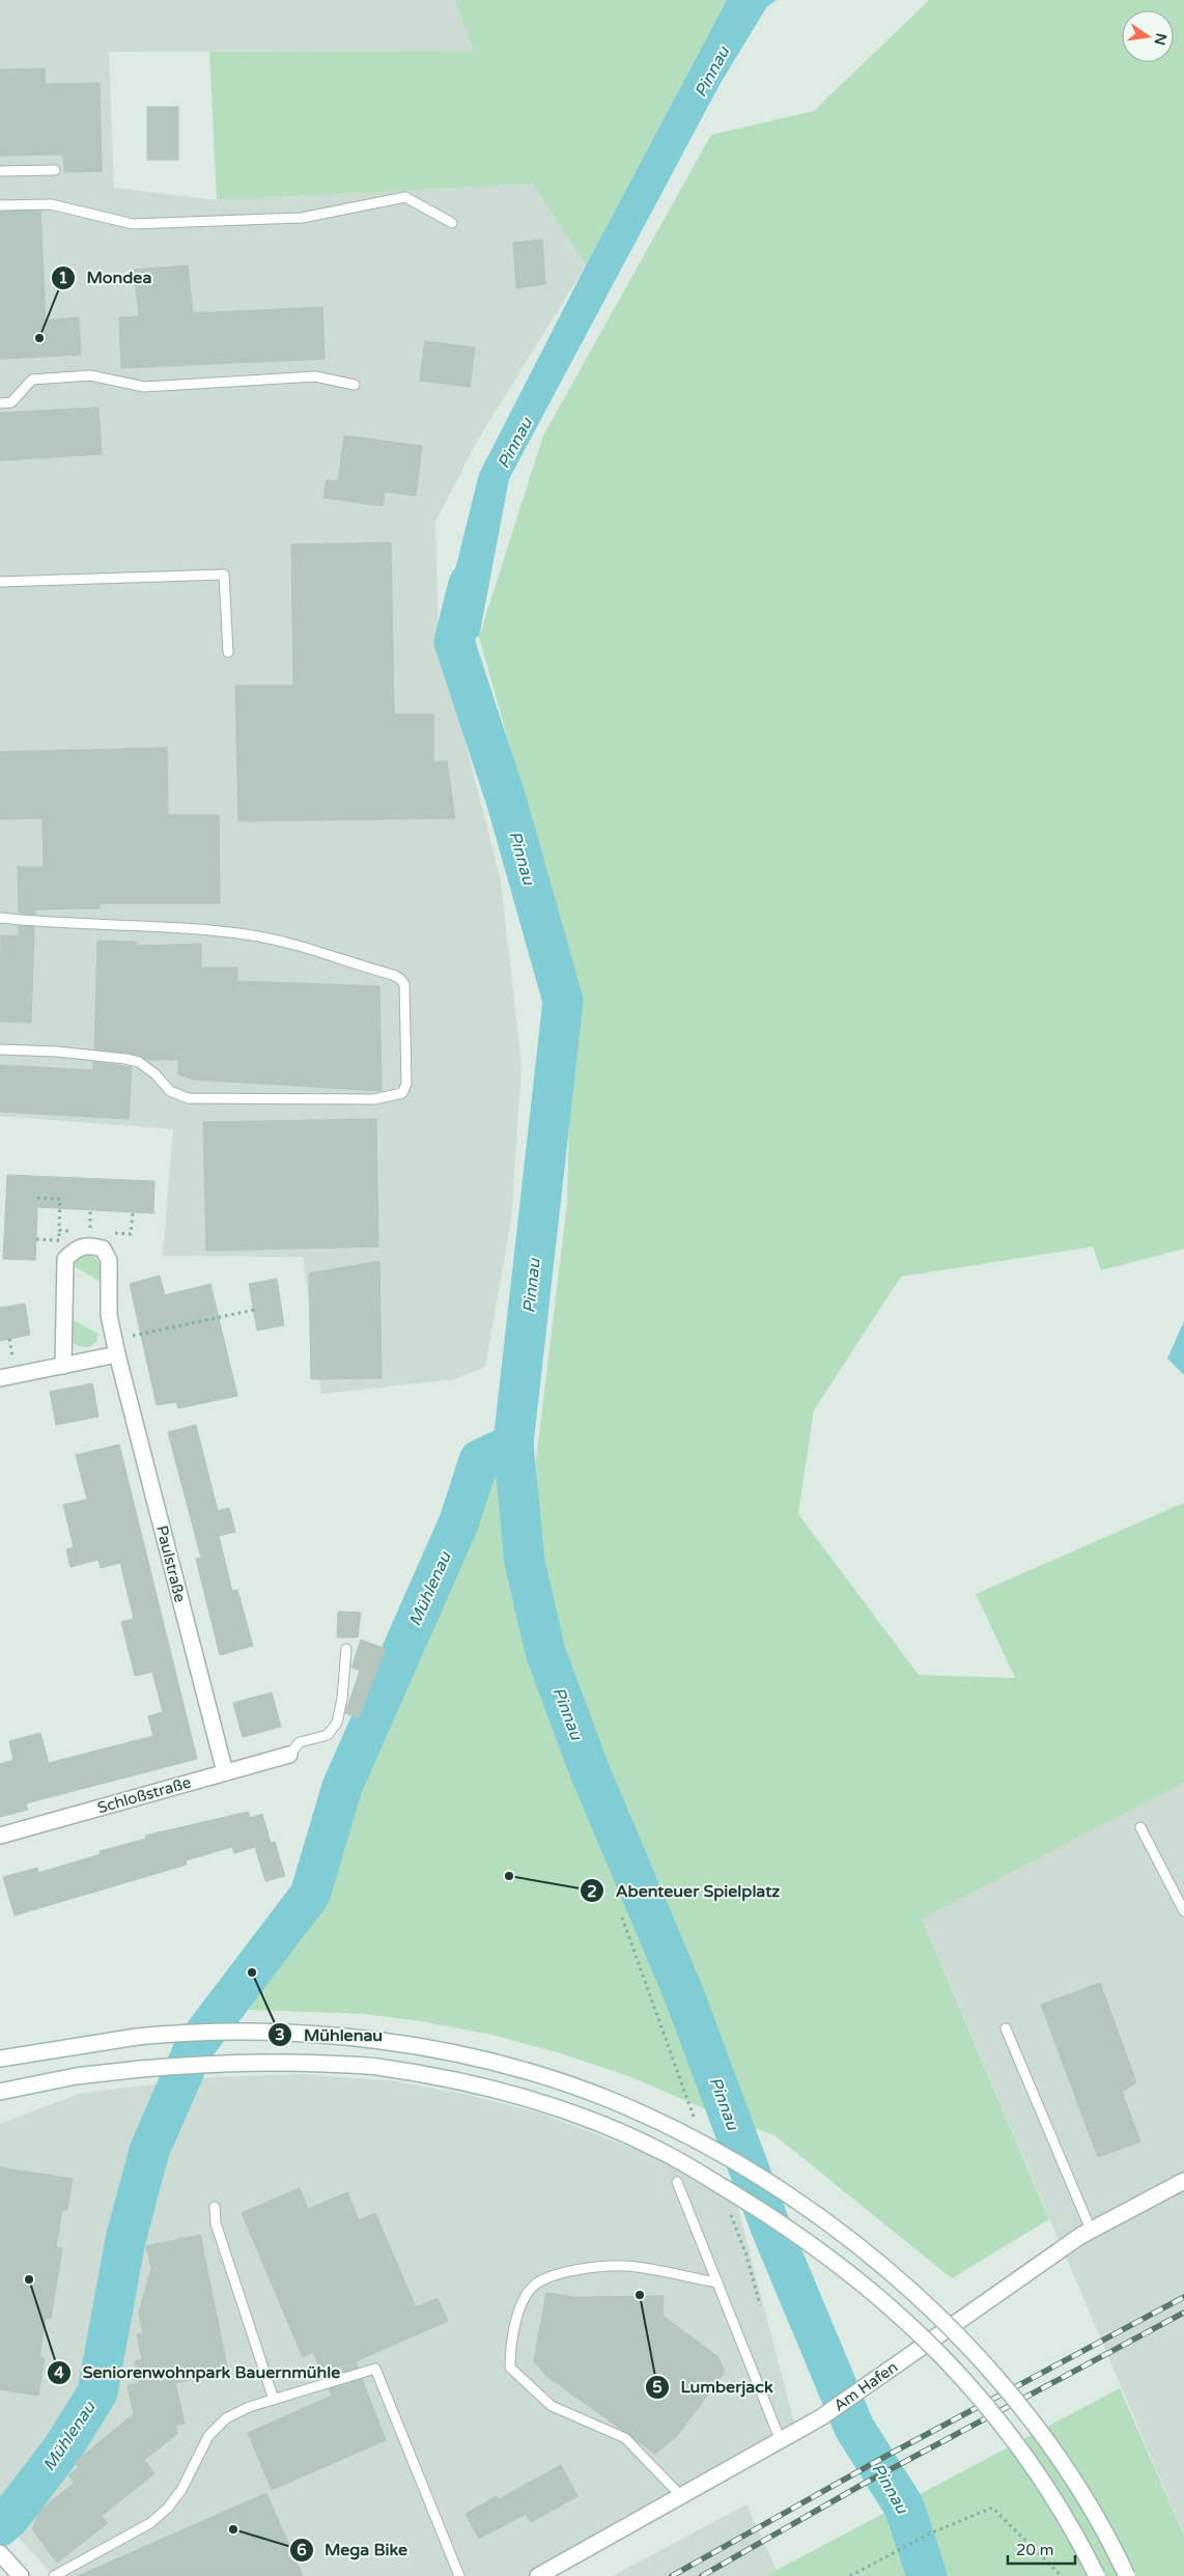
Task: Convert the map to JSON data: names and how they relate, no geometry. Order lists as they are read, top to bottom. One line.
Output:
{"streets":{"main road":["Paulstraße","Schloßstraße","Am Hafen"]},"crossings":[["Paulstraße","Schloßstraße"]],"water":["Pinnau","Mühlenau"],"places":["Mondea","Abenteuer Spielplatz","Mühlenau","Seniorenwohnpark Bauernmühle","Lumberjack","Mega Bike"],"scale_bar":"20 m","north":"right"}
